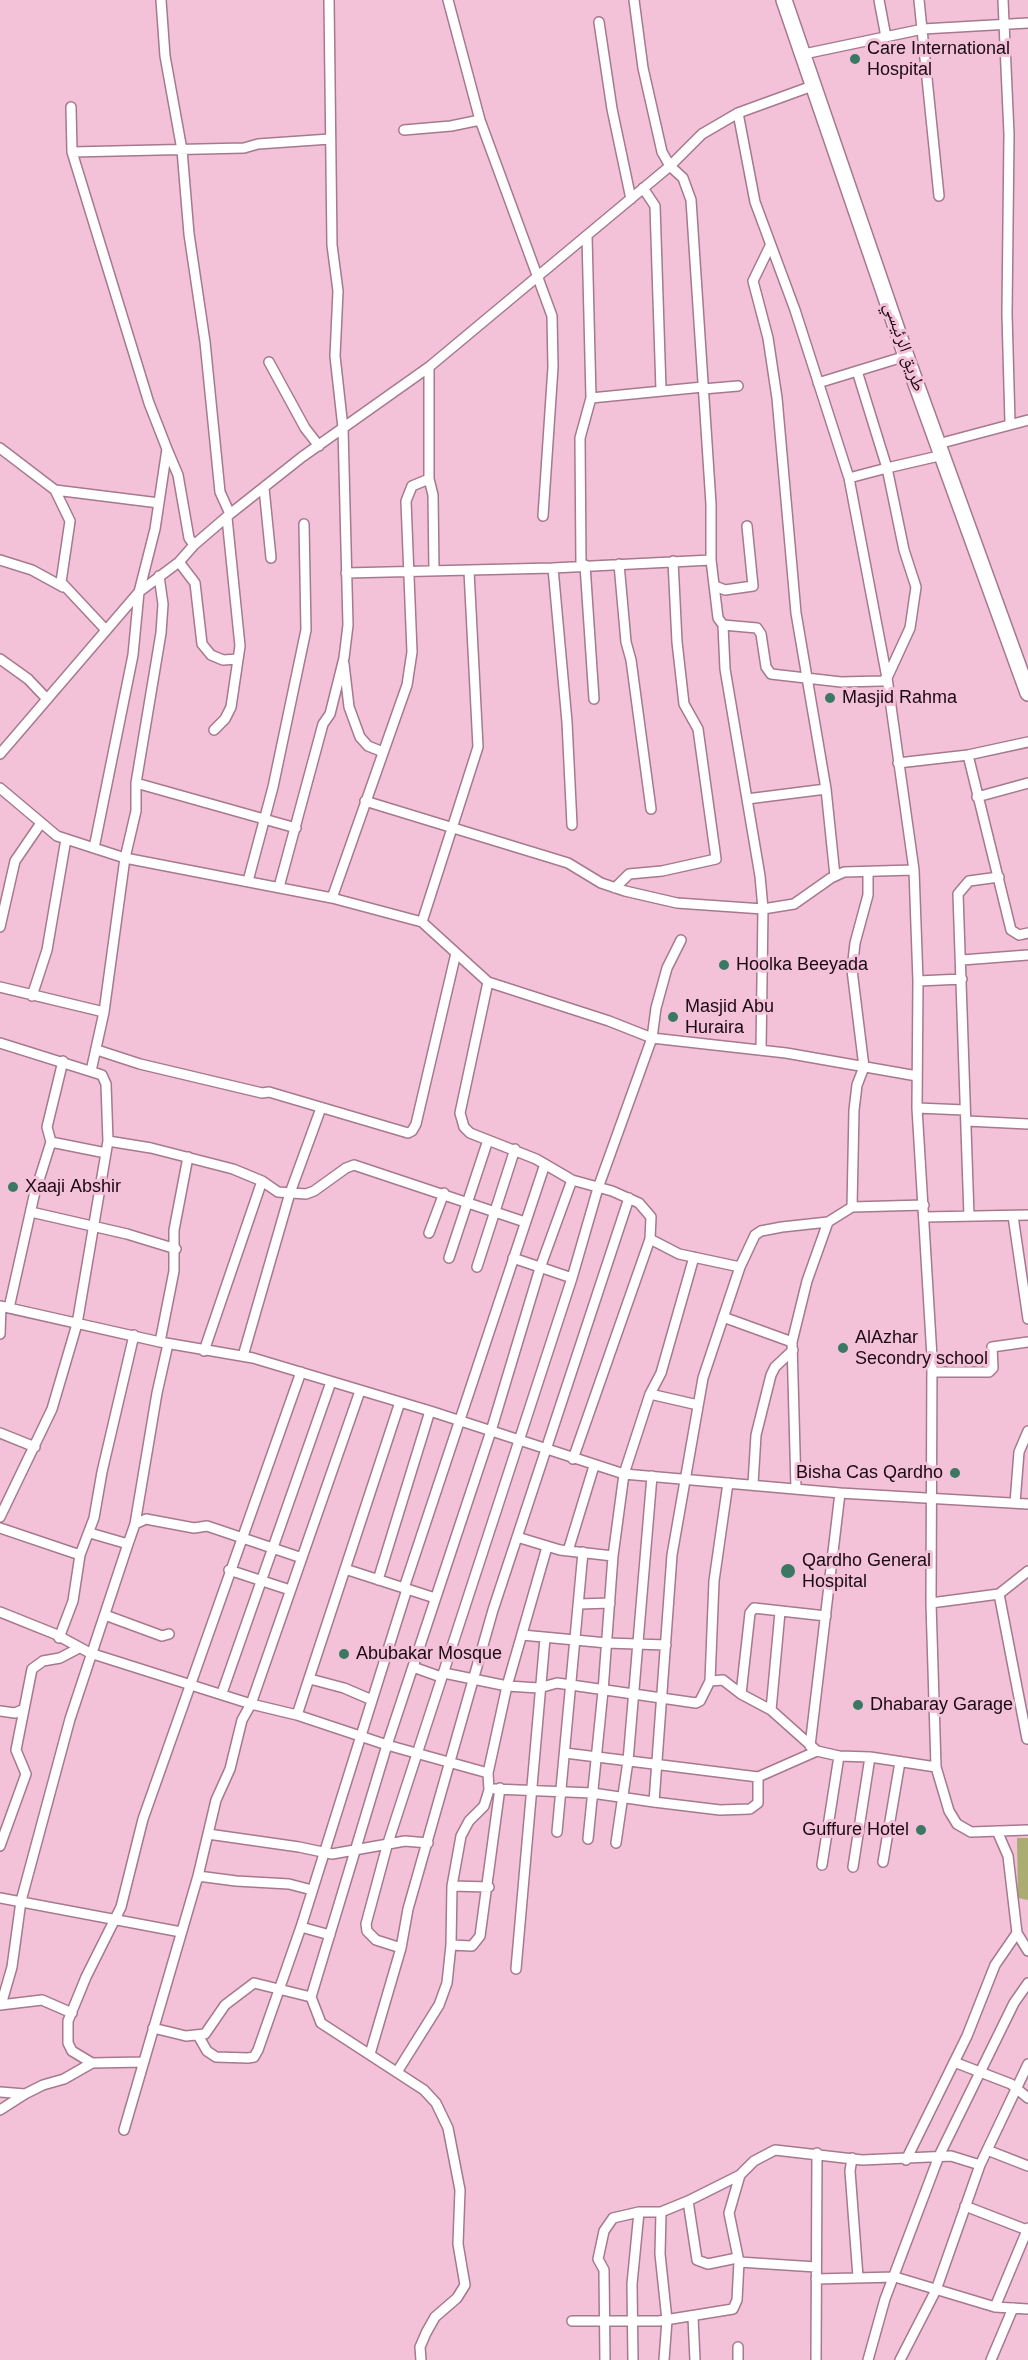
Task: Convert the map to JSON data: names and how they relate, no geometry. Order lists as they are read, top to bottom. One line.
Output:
{"streets":{"main road":["طريق الرئيسي"]},"places":["Care International Hospital","Masjid Rahma","Hoolka Beeyada","Masjid Abu Huraira","Xaaji Abshir","AlAzhar Secondry school","Bisha Cas Qardho","Qardho General Hospital","Abubakar Mosque","Dhabaray Garage","Guffure Hotel"]}
